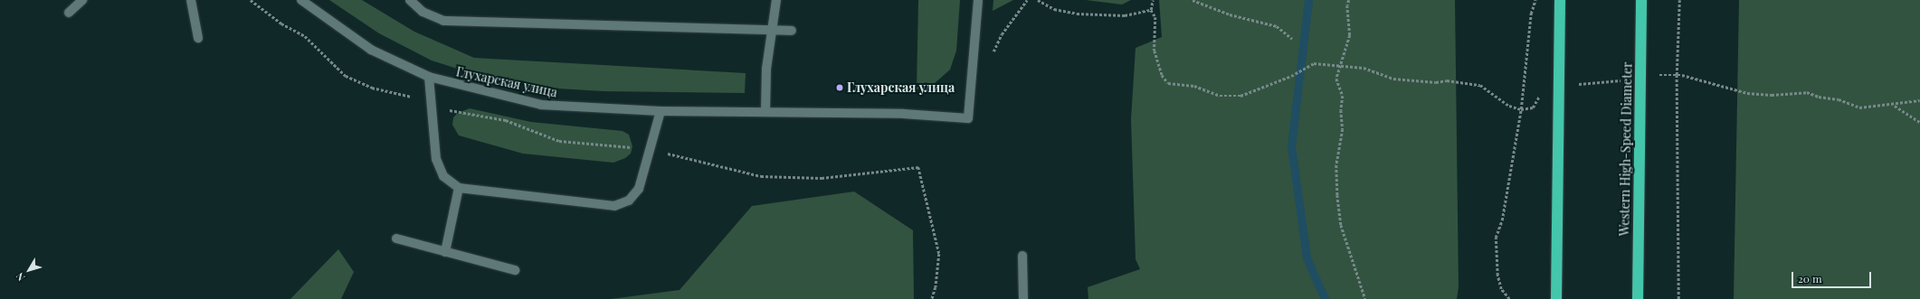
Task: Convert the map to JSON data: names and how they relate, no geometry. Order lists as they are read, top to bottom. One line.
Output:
{"streets":{"highway":["Western High-Speed Diameter"],"street":["Глухарская улица"]},"places":["Глухарская улица"],"scale_bar":"20 m","north":"bottom left"}
